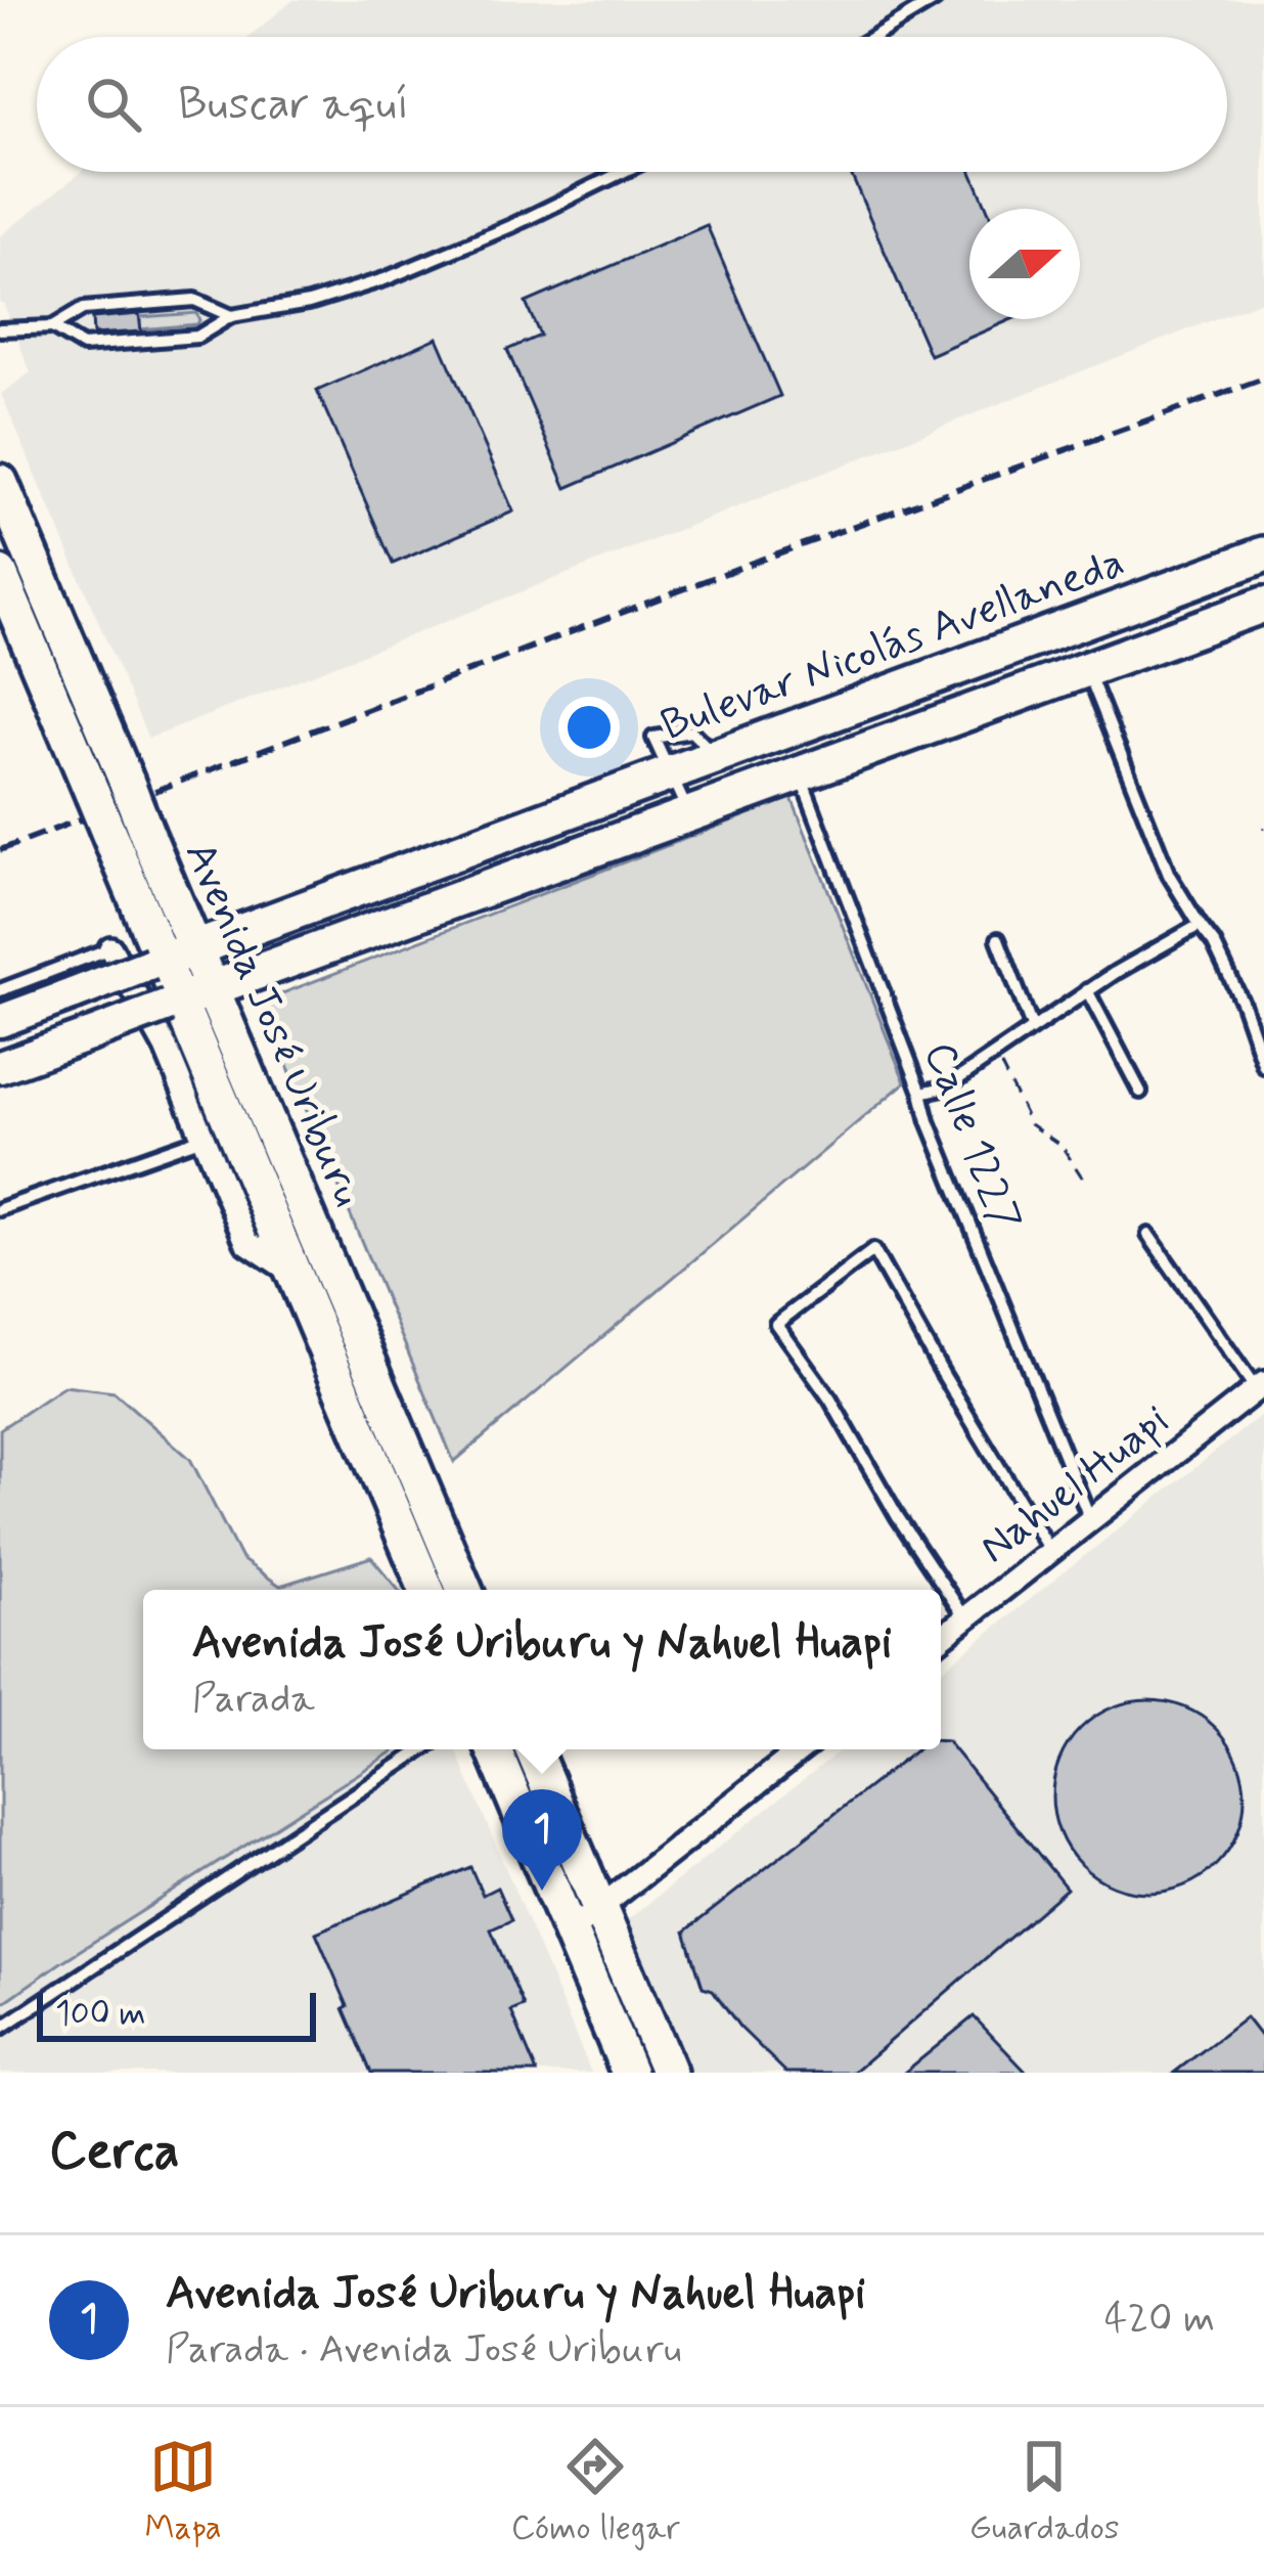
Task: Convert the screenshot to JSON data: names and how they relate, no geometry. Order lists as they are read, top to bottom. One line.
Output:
{"streets":{"main road":["Bulevar Nicolás Avellaneda","Avenida José Uriburu"],"street":["Nahuel Huapi"],"lane":["Calle 1227"]},"crossings":[["Bulevar Nicolás Avellaneda","Avenida José Uriburu"],["Calle 1227","Nahuel Huapi"]],"scale_bar":"100 m","north":"right","page":{"search":"Buscar aquí","popup":["Avenida José Uriburu y Nahuel Huapi","Parada"],"pins":"1","scale":"100 m","heading":"Cerca","list":[{"mark":"1","name":"Avenida José Uriburu y Nahuel Huapi","note":"Parada · Avenida José Uriburu","value":"420 m"}],"nav":["Mapa","Cómo llegar","Guardados"]}}
